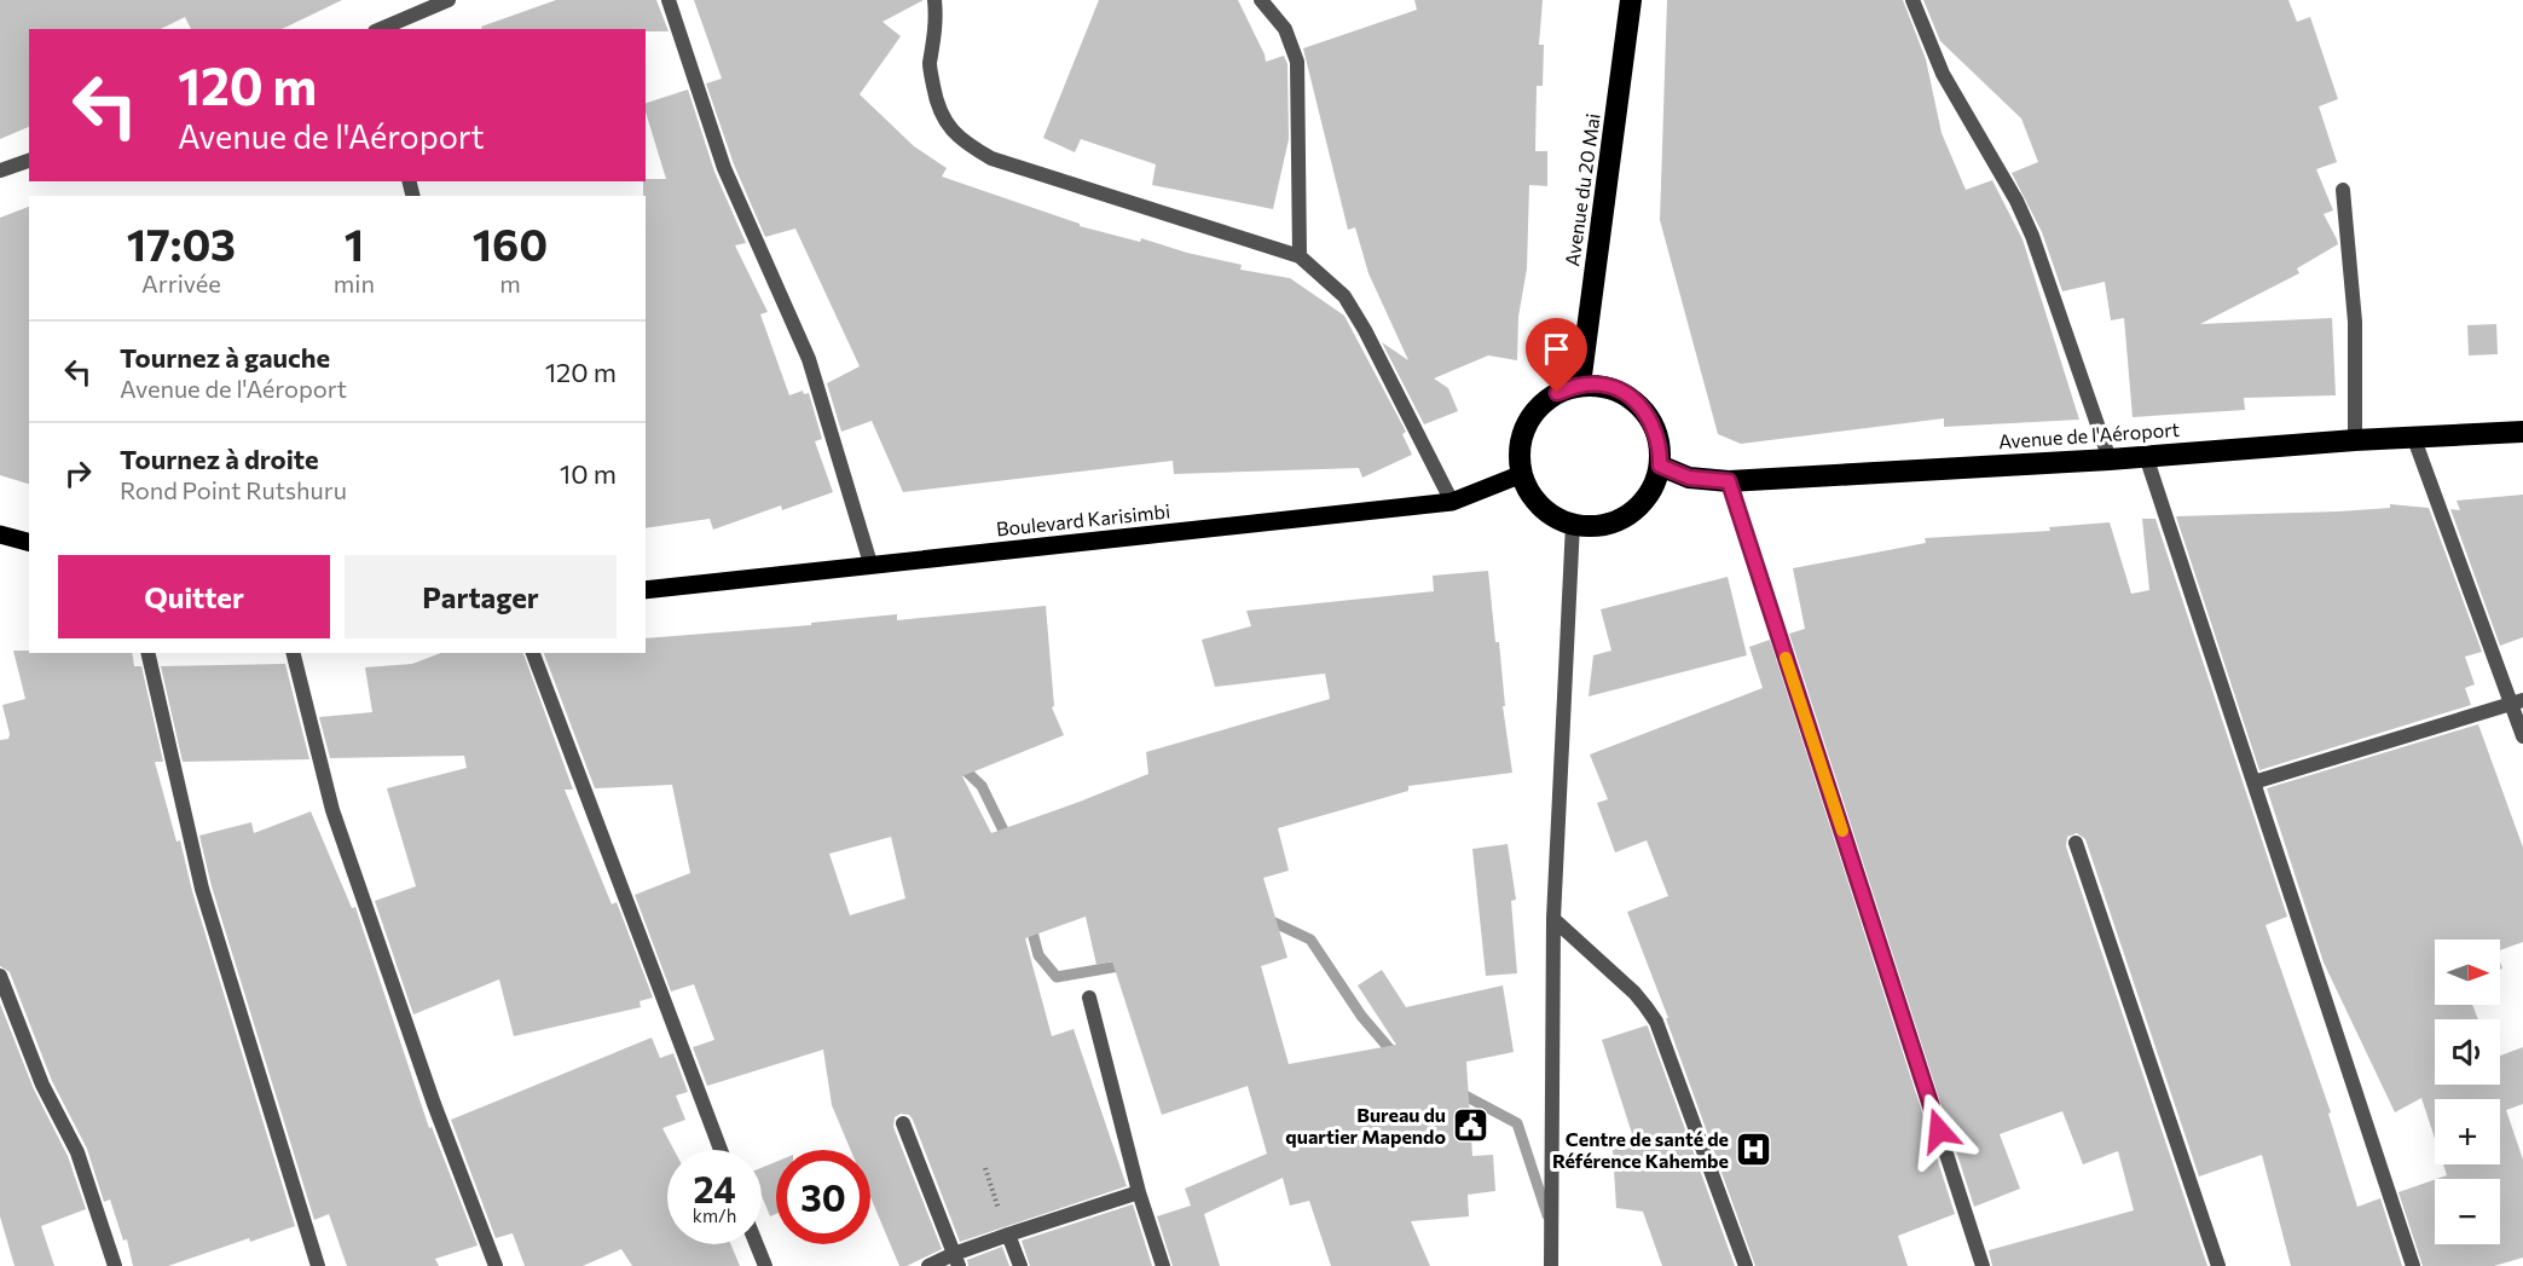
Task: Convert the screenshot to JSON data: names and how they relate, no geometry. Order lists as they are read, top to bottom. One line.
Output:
{"streets":{"highway":["Avenue du 20 Mai","Avenue de l'Aéroport"],"main road":["Boulevard Karisimbi"]},"crossings":[["Avenue du 20 Mai","Avenue de l'Aéroport"],["Avenue du 20 Mai","Boulevard Karisimbi"],["Avenue de l'Aéroport","Boulevard Karisimbi"]],"places":{"public building":["Bureau du quartier Mapendo"],"hospital":["Centre de santé de Référence Kahembe"]},"north":"right","page":{"turn":["120 m","Avenue de l'Aéroport"],"eta":["17:03","Arrivée","1","min","160","m"],"list":[{"name":"Tournez à gauche","note":"Avenue de l'Aéroport","value":"120 m"},{"name":"Tournez à droite","note":"Rond Point Rutshuru","value":"10 m"}],"buttons":["Quitter","Partager"],"map_buttons":["+","−"],"speed":"24 km/h","limit":"30"}}
